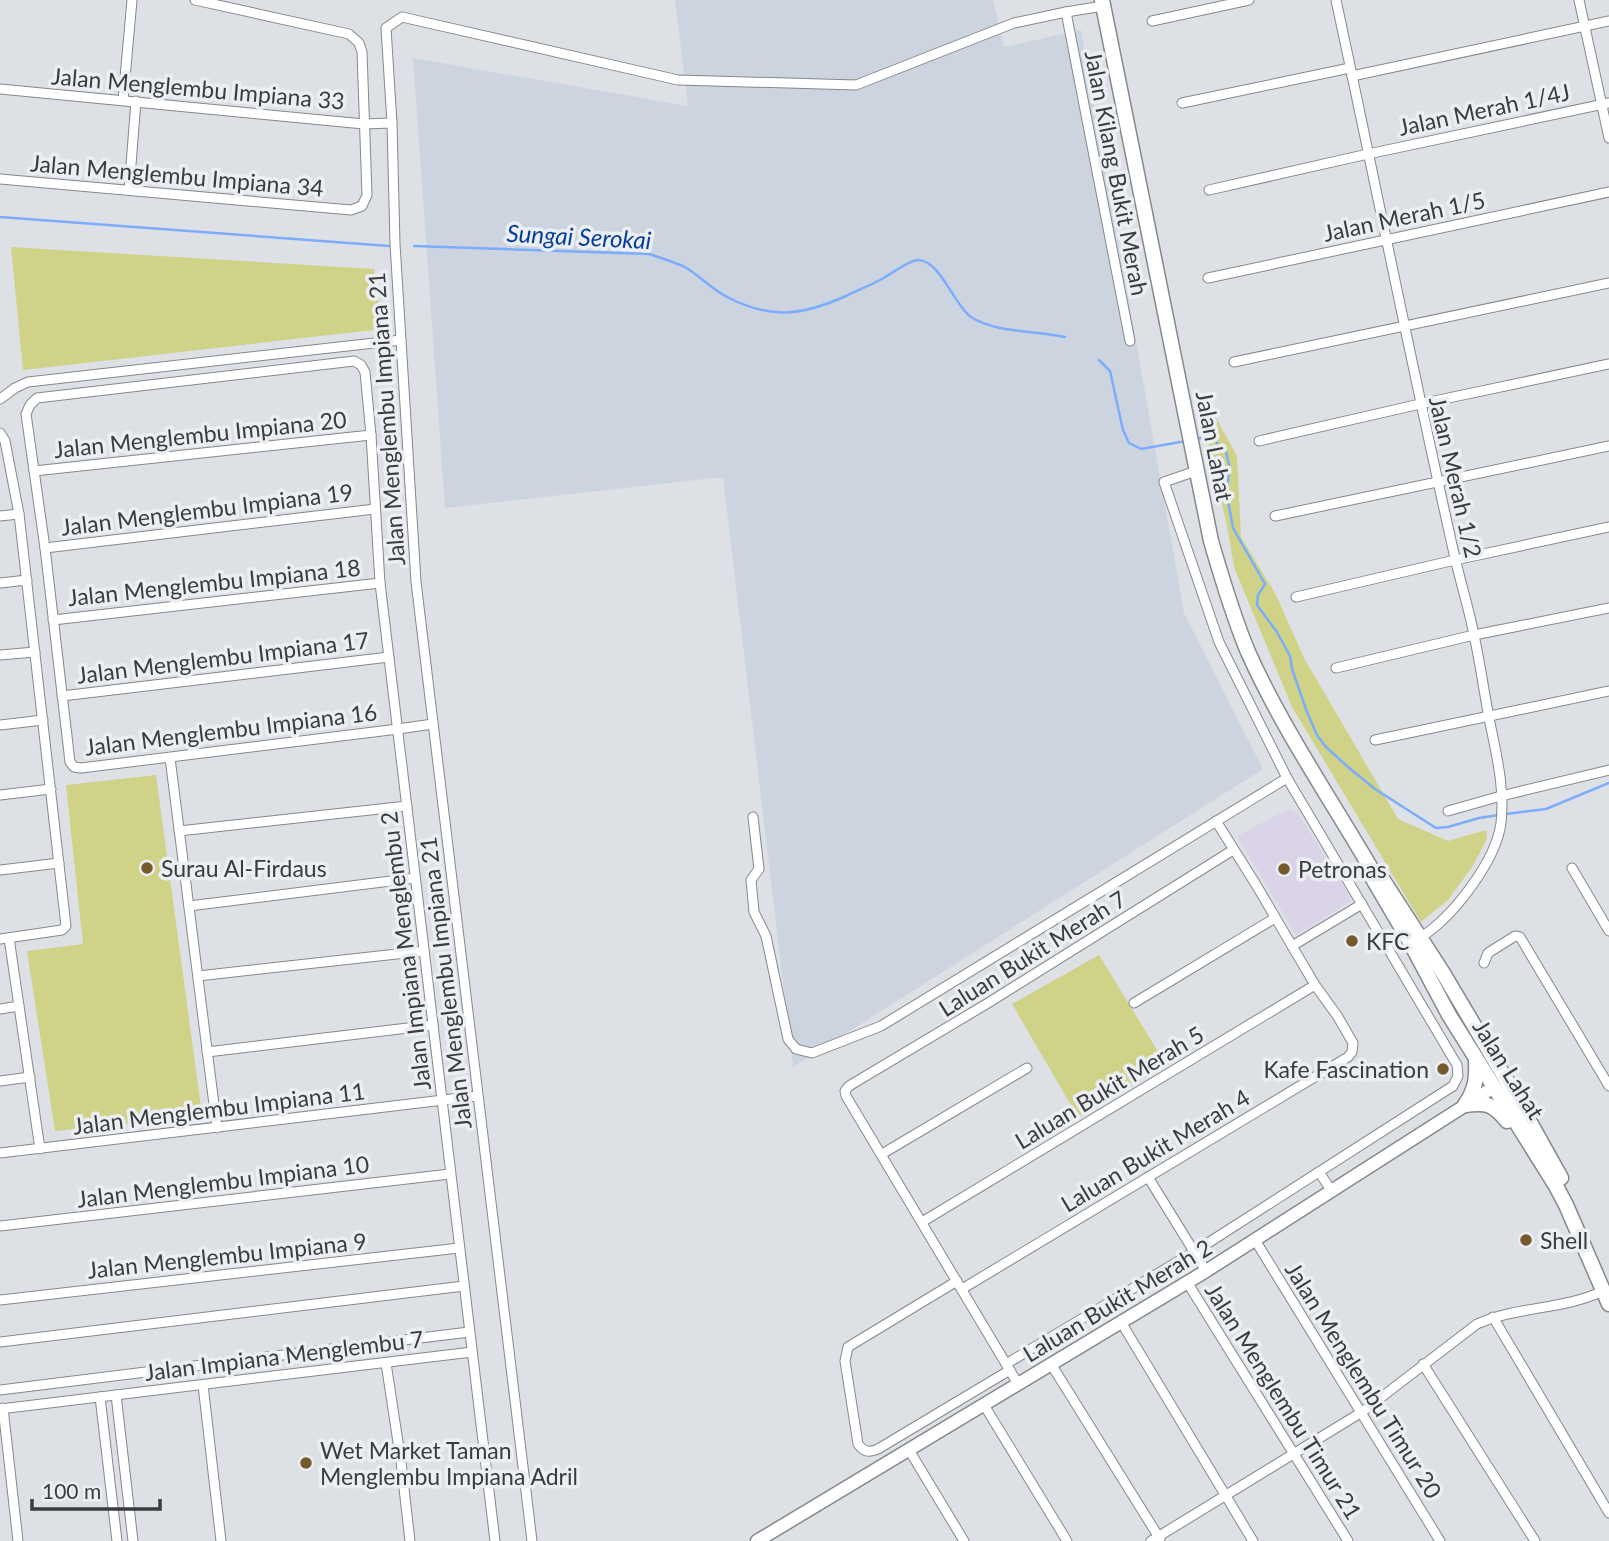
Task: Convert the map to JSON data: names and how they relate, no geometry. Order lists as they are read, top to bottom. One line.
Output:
{"streets":{"main road":["Jalan Lahat"],"street":["Jalan Menglembu Impiana 33","Jalan Merah 1/4J","Jalan Kilang Bukit Merah","Jalan Menglembu Impiana 34","Jalan Merah 1/5","Jalan Menglembu Impiana 21","Jalan Menglembu Impiana 20","Jalan Merah 1/2","Jalan Menglembu Impiana 19","Jalan Menglembu Impiana 18","Jalan Menglembu Impiana 17","Jalan Menglembu Impiana 16","Jalan Impiana Menglembu 2","Laluan Bukit Merah 7","Laluan Bukit Merah 5","Jalan Menglembu Impiana 11","Laluan Bukit Merah 4","Jalan Menglembu Impiana 10","Jalan Menglembu Impiana 9","Laluan Bukit Merah 2","Jalan Impiana Menglembu 7","Jalan Menglembu Timur 20","Jalan Menglembu Timur 21"]},"crossings":[["Jalan Menglembu Impiana 33","Jalan Menglembu Impiana 34"],["Jalan Menglembu Impiana 33","Jalan Menglembu Impiana 21"],["Jalan Merah 1/4J","Jalan Merah 1/2"],["Jalan Kilang Bukit Merah","Jalan Menglembu Impiana 21"],["Jalan Merah 1/5","Jalan Merah 1/2"],["Jalan Menglembu Impiana 21","Jalan Menglembu Impiana 20"],["Jalan Menglembu Impiana 21","Jalan Lahat"],["Jalan Menglembu Impiana 21","Jalan Menglembu Impiana 16"],["Jalan Menglembu Impiana 21","Jalan Impiana Menglembu 2"],["Jalan Menglembu Impiana 21","Jalan Menglembu Impiana 11"],["Jalan Menglembu Impiana 20","Jalan Impiana Menglembu 2"],["Jalan Lahat","Jalan Merah 1/2"],["Jalan Lahat","Laluan Bukit Merah 2"],["Jalan Menglembu Impiana 19","Jalan Impiana Menglembu 2"],["Jalan Menglembu Impiana 18","Jalan Impiana Menglembu 2"],["Jalan Menglembu Impiana 17","Jalan Menglembu Impiana 16"],["Jalan Menglembu Impiana 17","Jalan Impiana Menglembu 2"],["Jalan Menglembu Impiana 16","Jalan Impiana Menglembu 2"],["Jalan Impiana Menglembu 2","Jalan Menglembu Impiana 11"],["Jalan Impiana Menglembu 2","Jalan Menglembu Impiana 10"],["Jalan Impiana Menglembu 2","Jalan Menglembu Impiana 9"],["Jalan Impiana Menglembu 2","Jalan Impiana Menglembu 7"],["Laluan Bukit Merah 7","Laluan Bukit Merah 4"],["Laluan Bukit Merah 5","Laluan Bukit Merah 4"],["Laluan Bukit Merah 4","Laluan Bukit Merah 2"],["Laluan Bukit Merah 2","Jalan Menglembu Timur 20"],["Laluan Bukit Merah 2","Jalan Menglembu Timur 21"]],"water":["Sungai Serokai"],"places":["Surau Al-Firdaus","Petronas","KFC","Kafe Fascination","Shell","Wet Market Taman Menglembu Impiana Adril"],"scale_bar":"100 m"}
